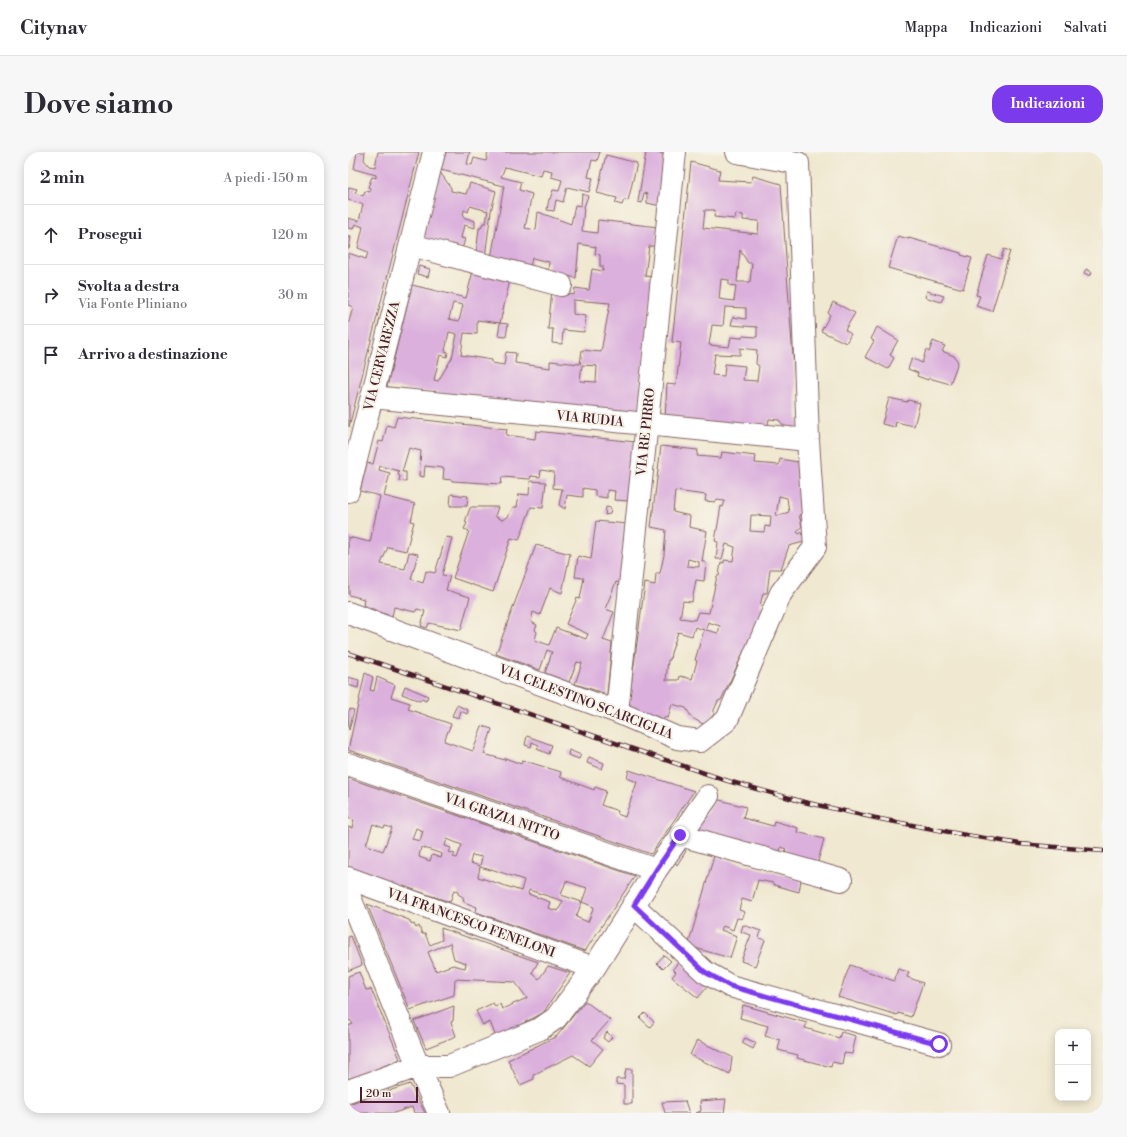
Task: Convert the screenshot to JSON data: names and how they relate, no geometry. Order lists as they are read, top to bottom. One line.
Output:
{"streets":{"street":["VIA CERVAREZZA","VIA RUDIA","VIA RE PIRRO","VIA CELESTINO SCARCIGLIA","VIA GRAZIA NITTO","VIA FRANCESCO FENELONI"]},"crossings":[["VIA CERVAREZZA","VIA RUDIA"],["VIA RUDIA","VIA RE PIRRO"],["VIA RUDIA","VIA CELESTINO SCARCIGLIA"],["VIA RE PIRRO","VIA CELESTINO SCARCIGLIA"]],"scale_bar":"20 m","page":{"header":"Citynav","nav":["Mappa","Indicazioni","Salvati"],"buttons":"Indicazioni","title":"Dove siamo","heading":["2 min","A piedi · 150 m"],"list":[["Prosegui","120 m"],["Svolta a destra","Via Fonte Pliniano","30 m"],"Arrivo a destinazione"],"map_buttons":["+","−"],"scale":"20 m"}}
